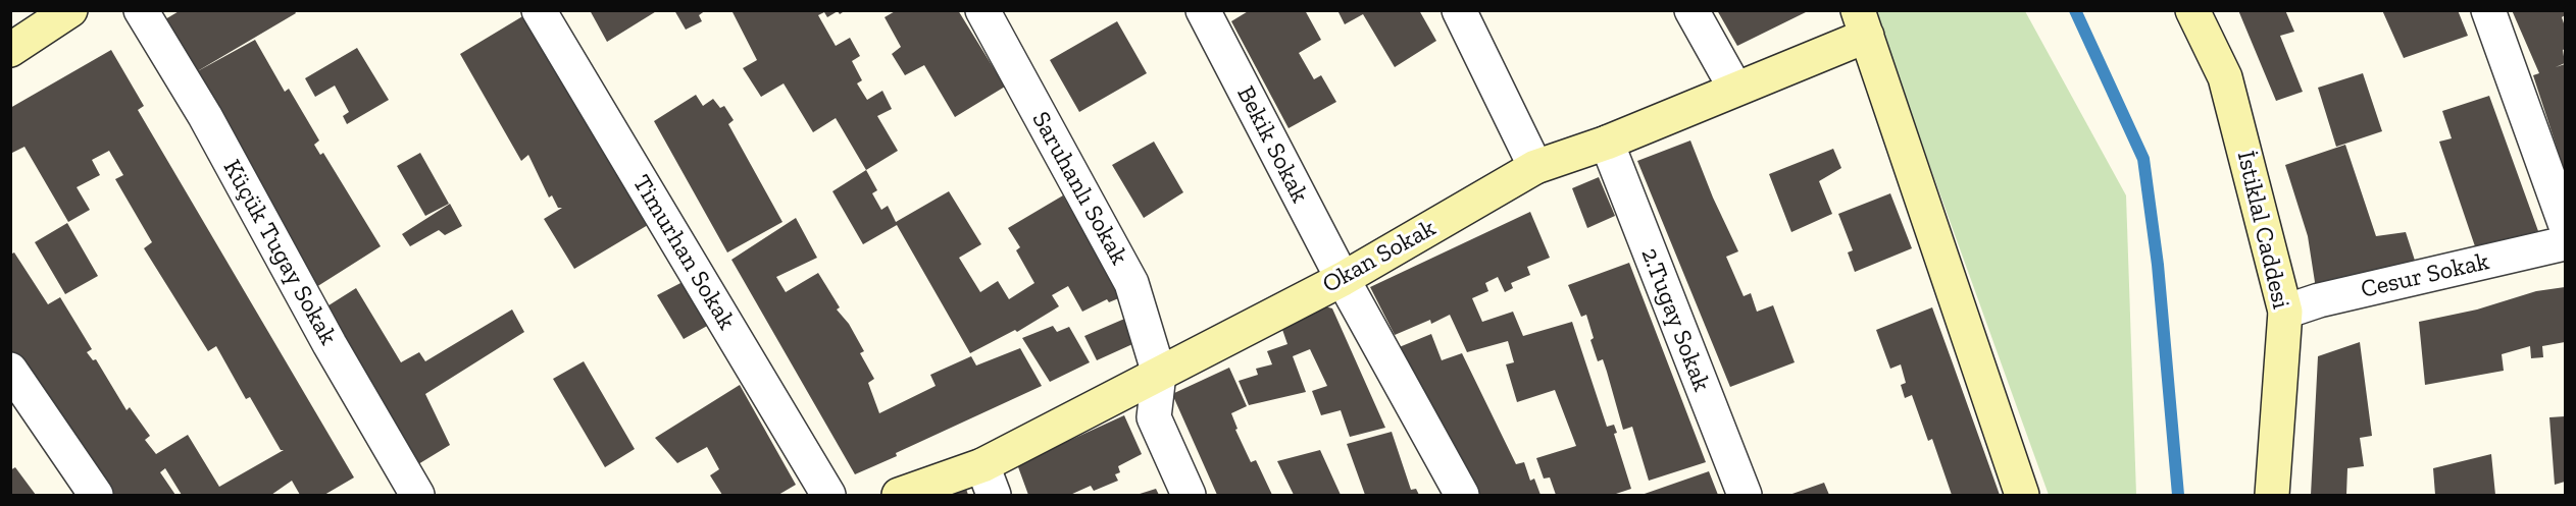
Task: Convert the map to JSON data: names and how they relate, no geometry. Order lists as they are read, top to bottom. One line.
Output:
{"streets":{"street":["Bekik Sokak","Saruhanlı Sokak","İstiklal Caddesi","Küçük Tugay Sokak","Timurhan Sokak","Okan Sokak","Cesur Sokak","2.Tugay Sokak"]},"crossings":[["Bekik Sokak","Okan Sokak"],["Saruhanlı Sokak","Okan Sokak"],["İstiklal Caddesi","Cesur Sokak"],["Okan Sokak","2.Tugay Sokak"]]}
